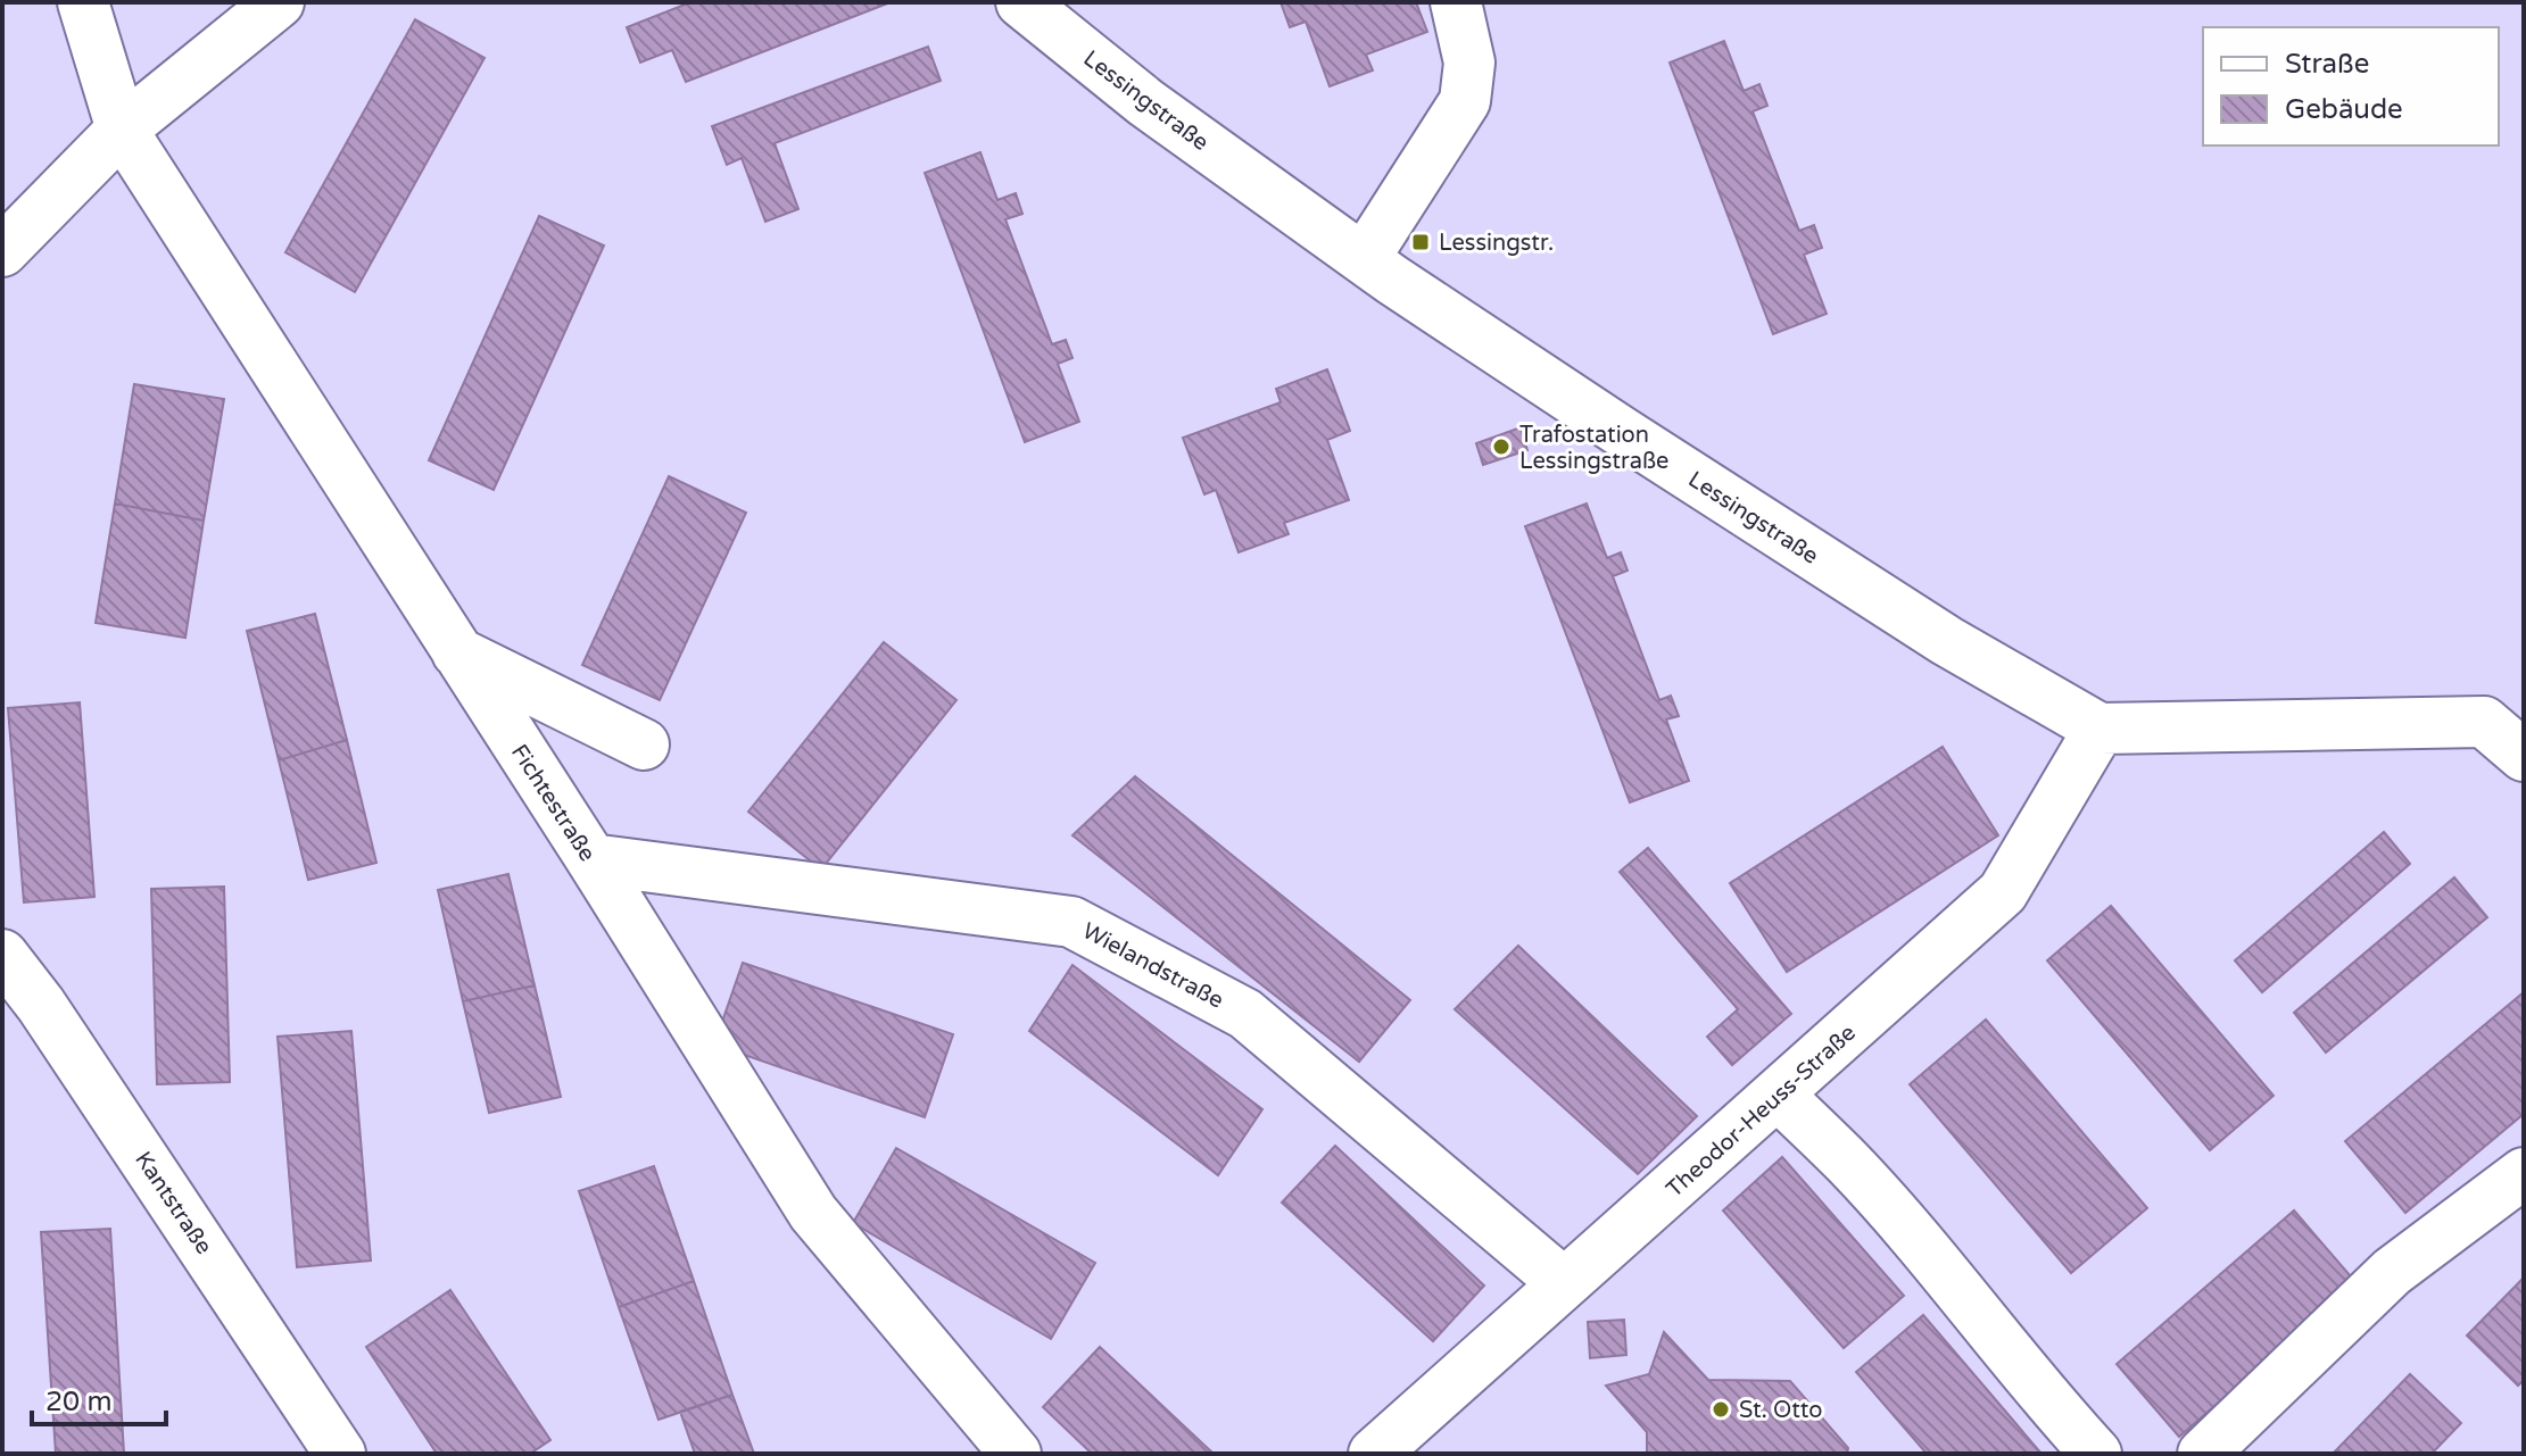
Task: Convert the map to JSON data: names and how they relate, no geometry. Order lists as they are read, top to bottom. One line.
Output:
{"streets":{"street":["Lessingstraße","Fichtestraße","Wielandstraße","Theodor-Heuss-Straße","Kantstraße"]},"crossings":[["Lessingstraße","Theodor-Heuss-Straße"],["Fichtestraße","Wielandstraße"],["Wielandstraße","Theodor-Heuss-Straße"]],"places":{"transit":["Lessingstr."],"other":["Trafostation Lessingstraße","St. Otto"]},"legend":["Straße","Gebäude"],"scale_bar":"20 m"}
